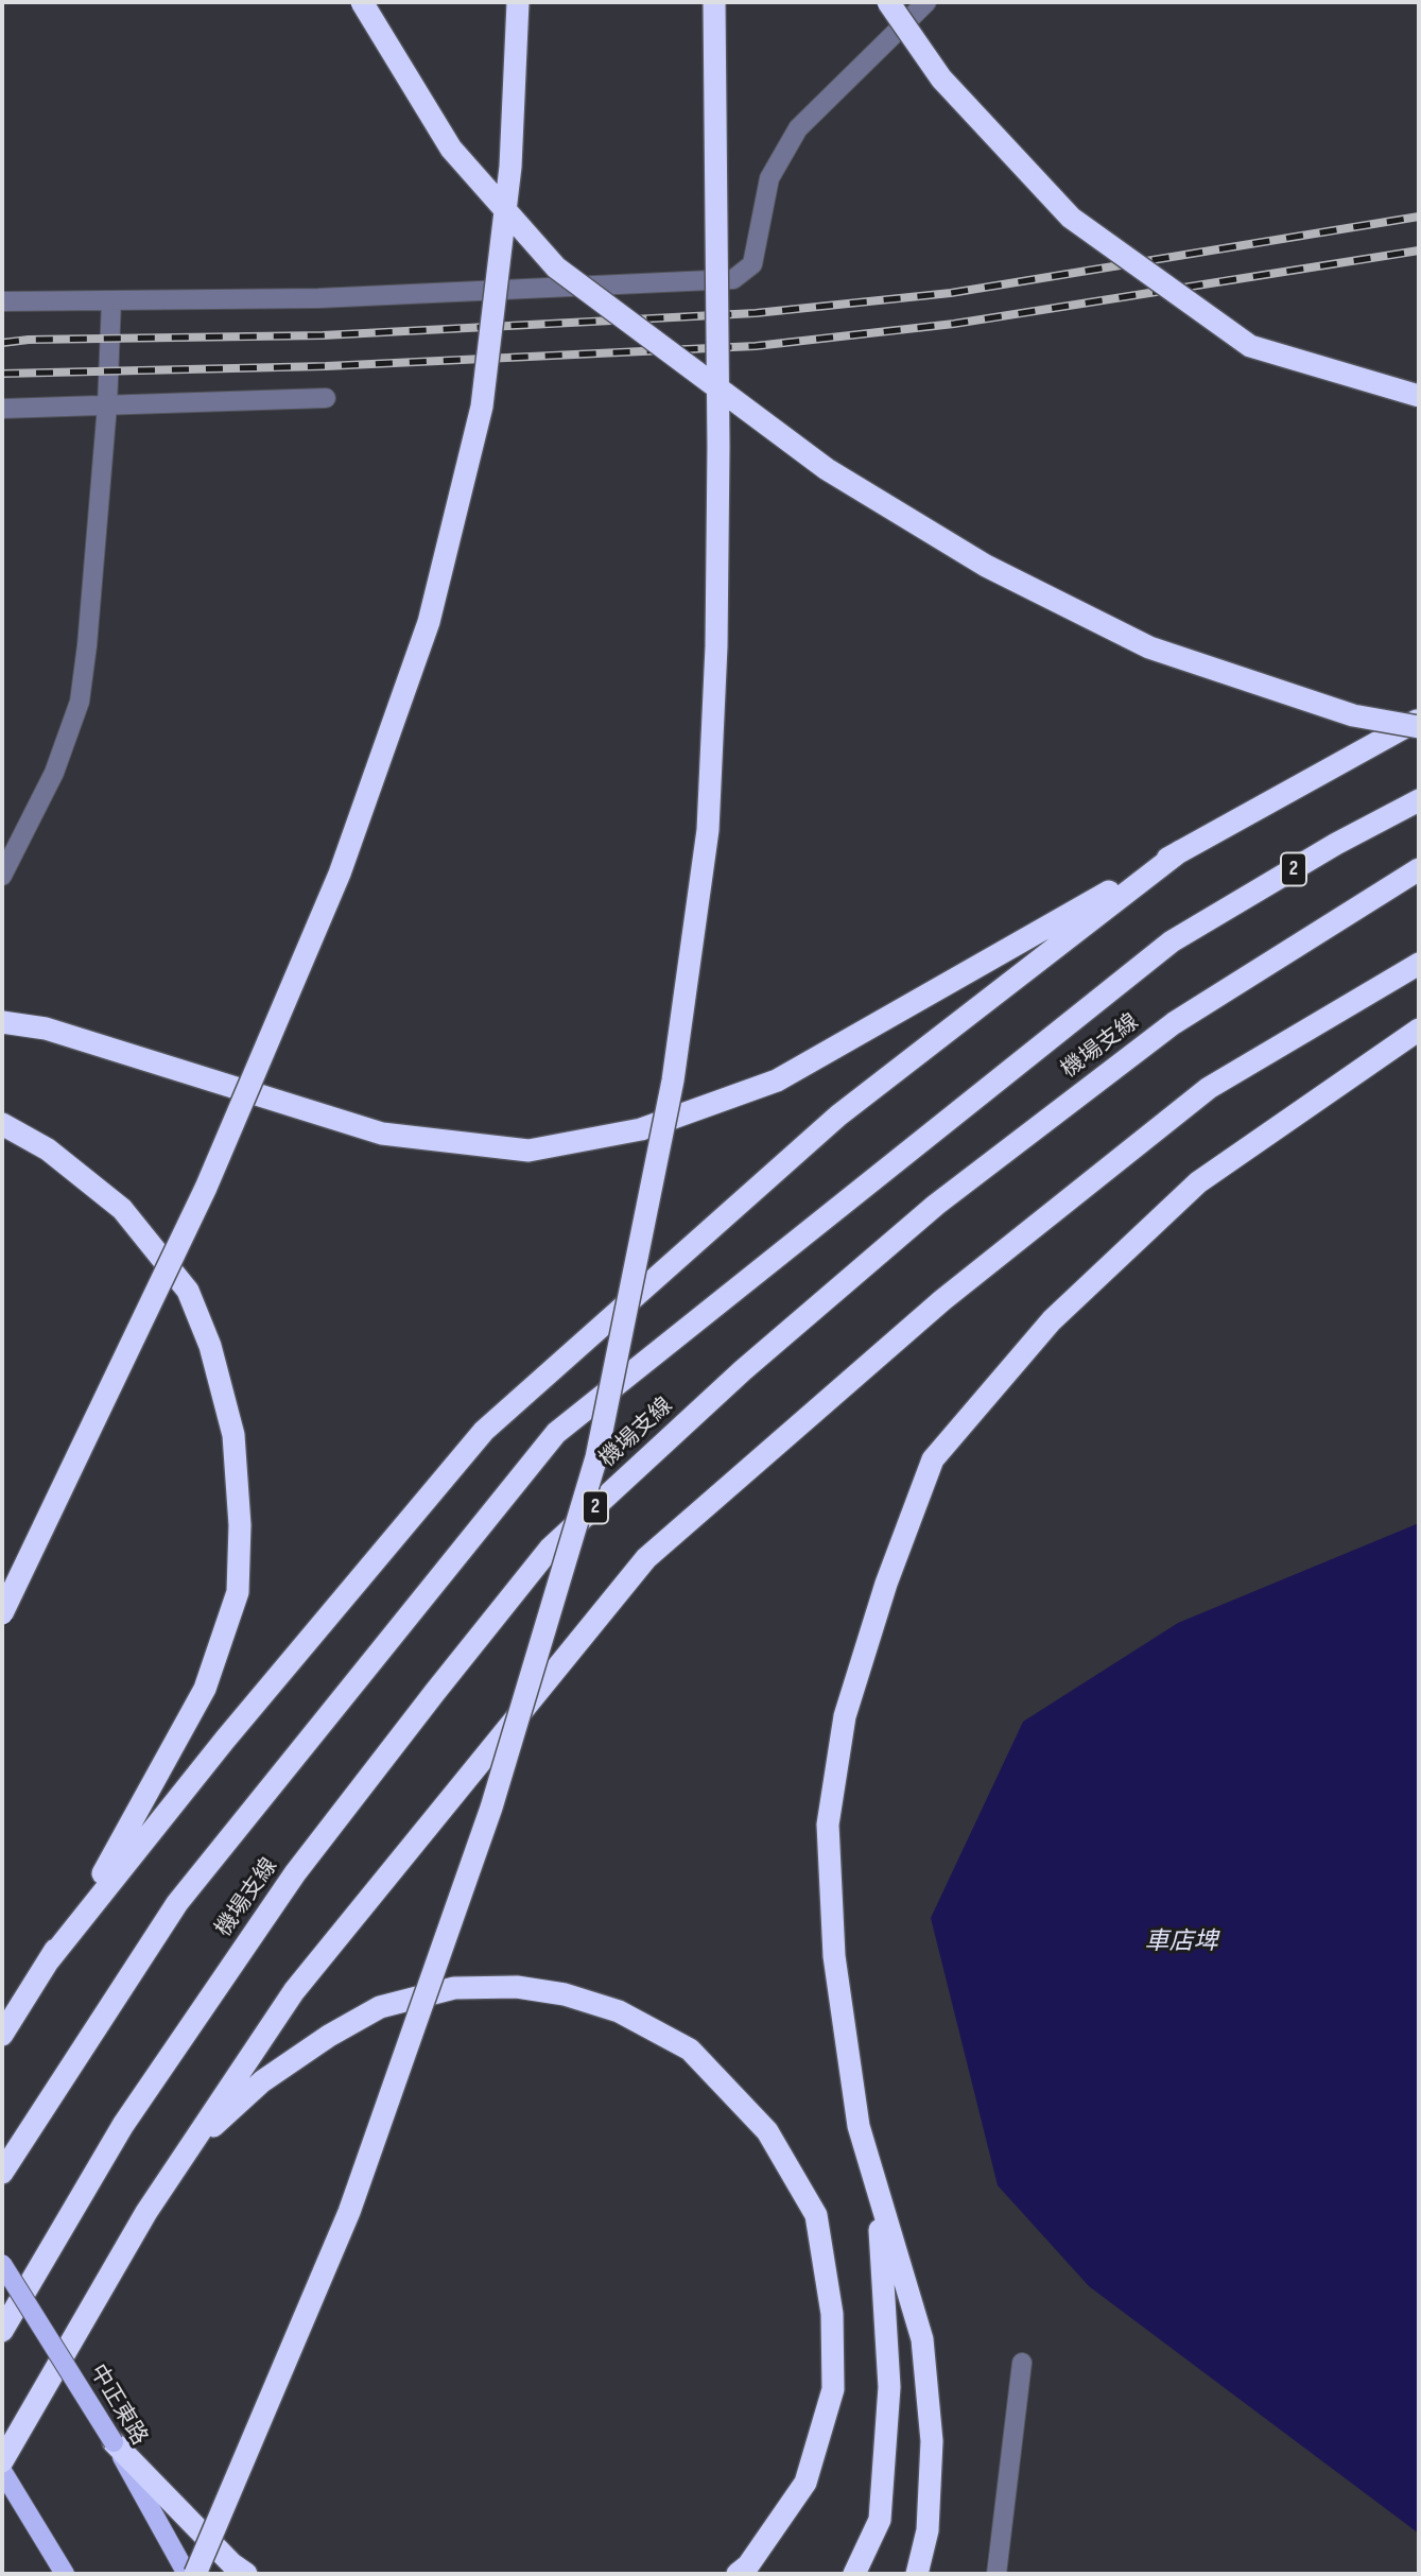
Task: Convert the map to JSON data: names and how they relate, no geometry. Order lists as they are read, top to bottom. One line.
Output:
{"streets":{"highway":["2","機場支線"],"main road":["中正東路"]},"water":["車店埤"]}
